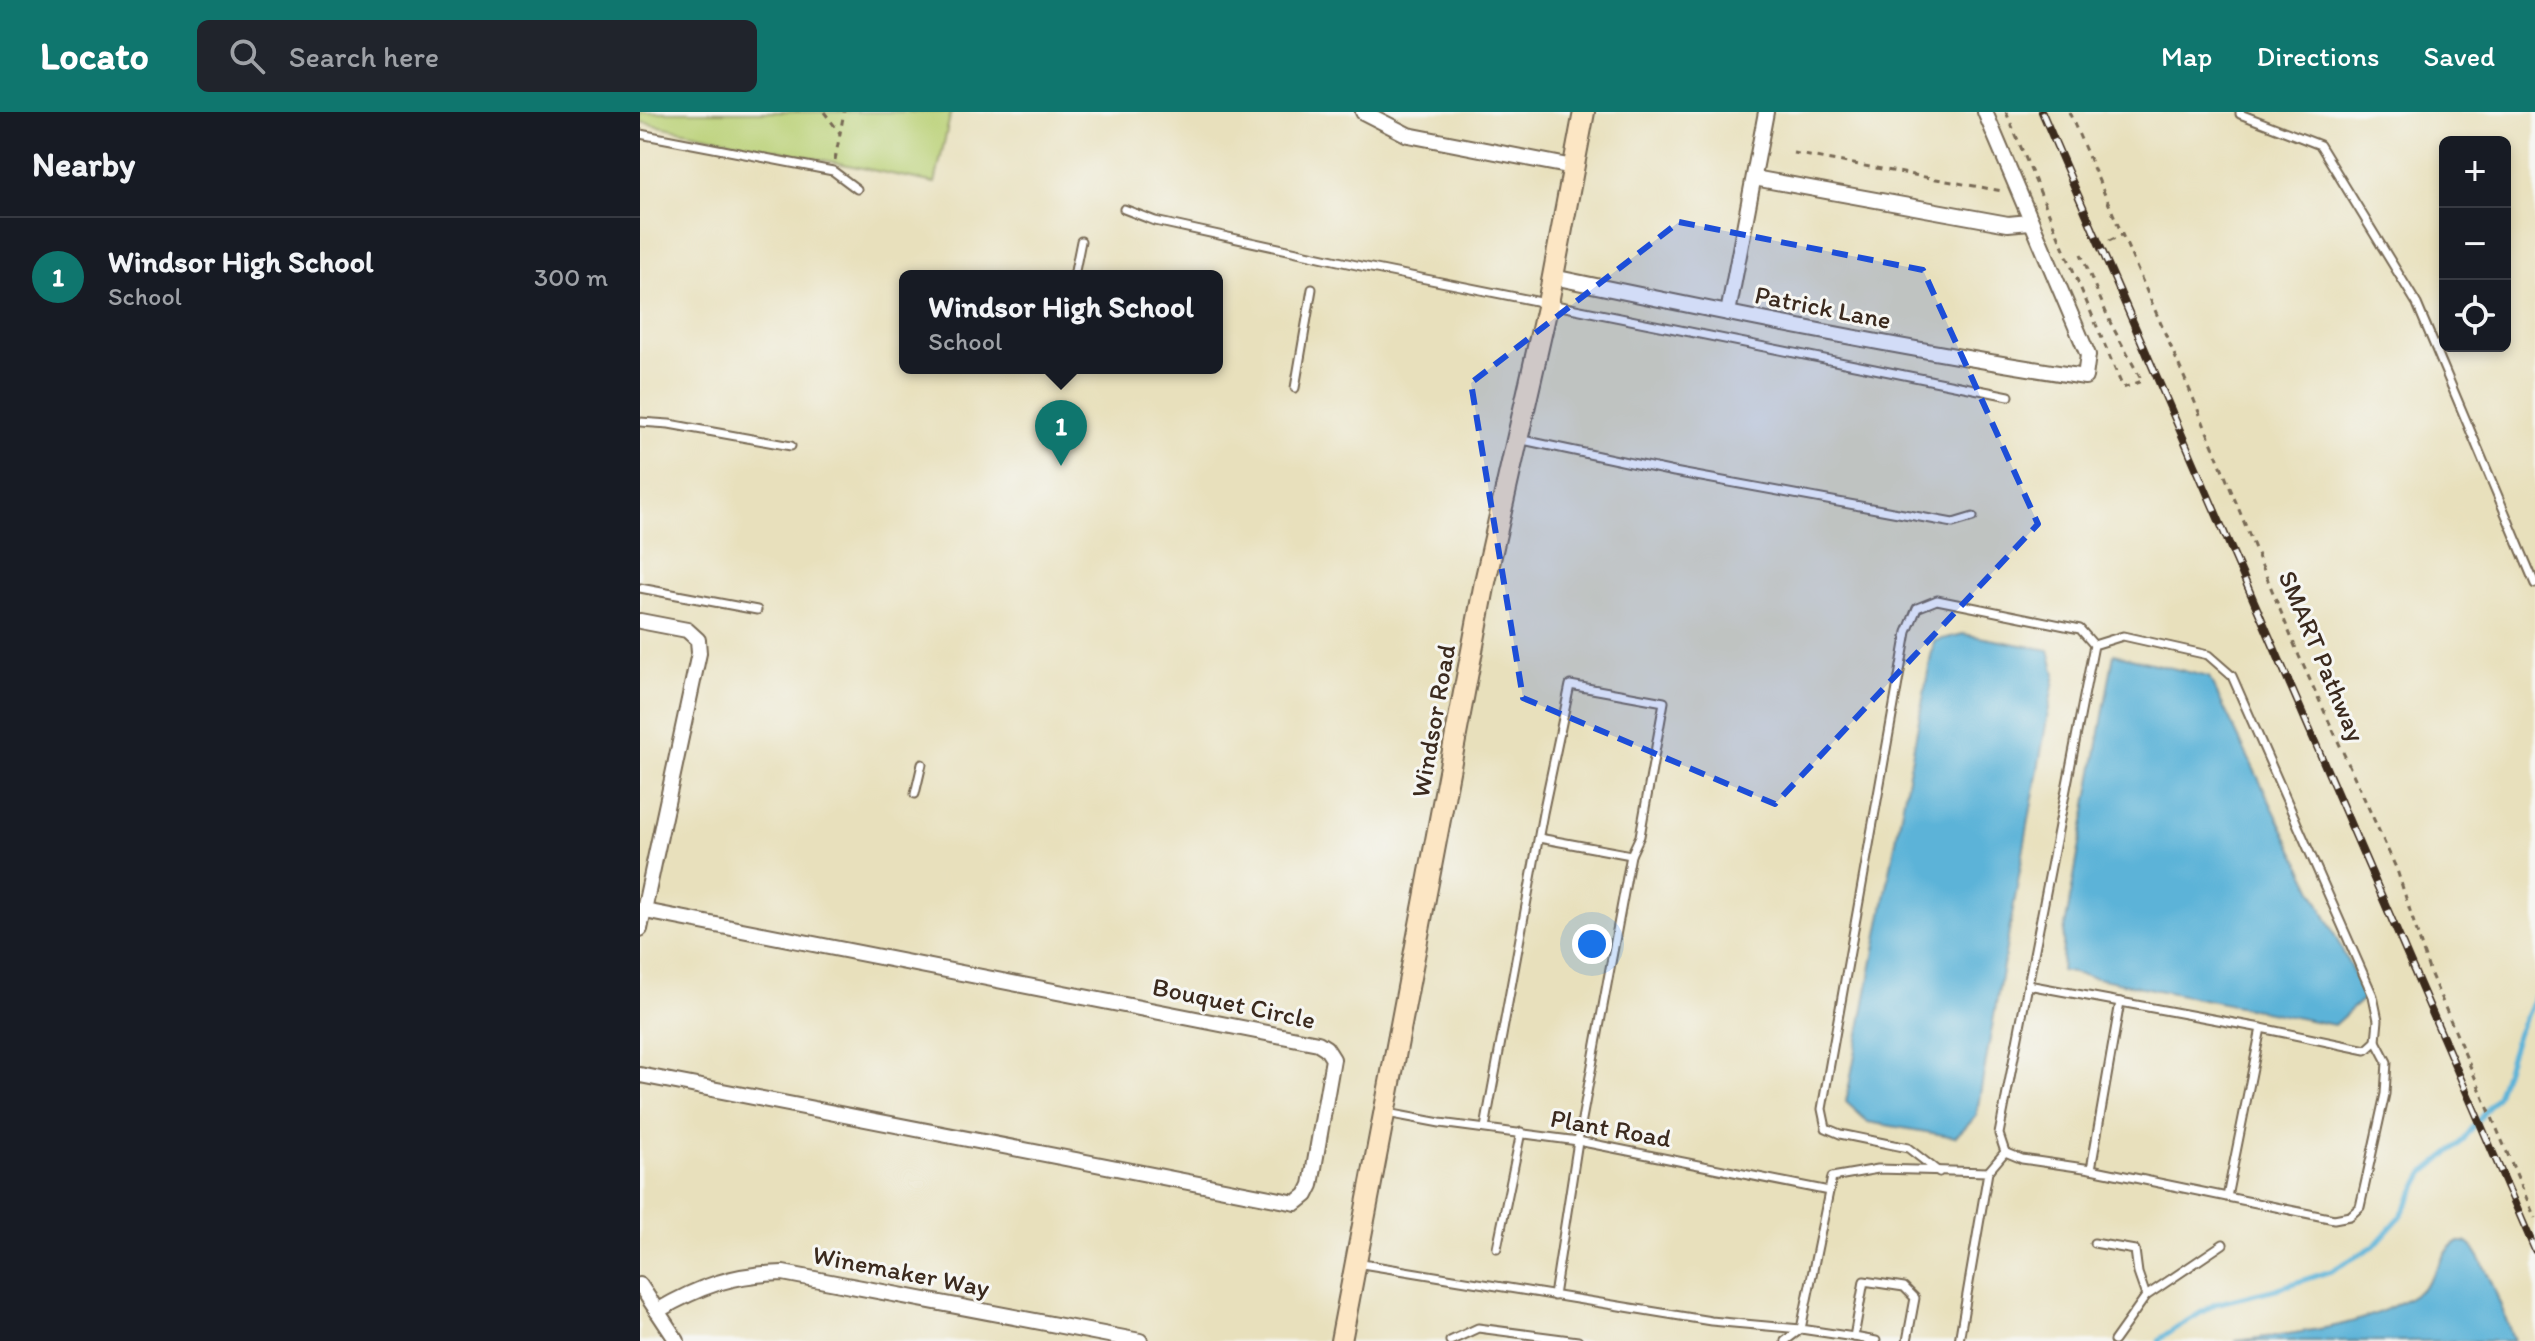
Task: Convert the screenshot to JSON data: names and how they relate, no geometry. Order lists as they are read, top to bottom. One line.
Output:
{"streets":{"main road":["Windsor Road"],"street":["Patrick Lane","Bouquet Circle","Winemaker Way"],"lane":["Plant Road"],"path":["SMART Pathway"]},"crossings":[["Patrick Lane","Windsor Road"],["Windsor Road","Plant Road"]],"page":{"header":"Locato","search":"Search here","nav":["Map","Directions","Saved"],"heading":"Nearby","map_buttons":["+","−"],"list":[{"mark":"1","name":"Windsor High School","note":"School","value":"300 m"}],"popup":["Windsor High School","School"],"pins":"1"}}
